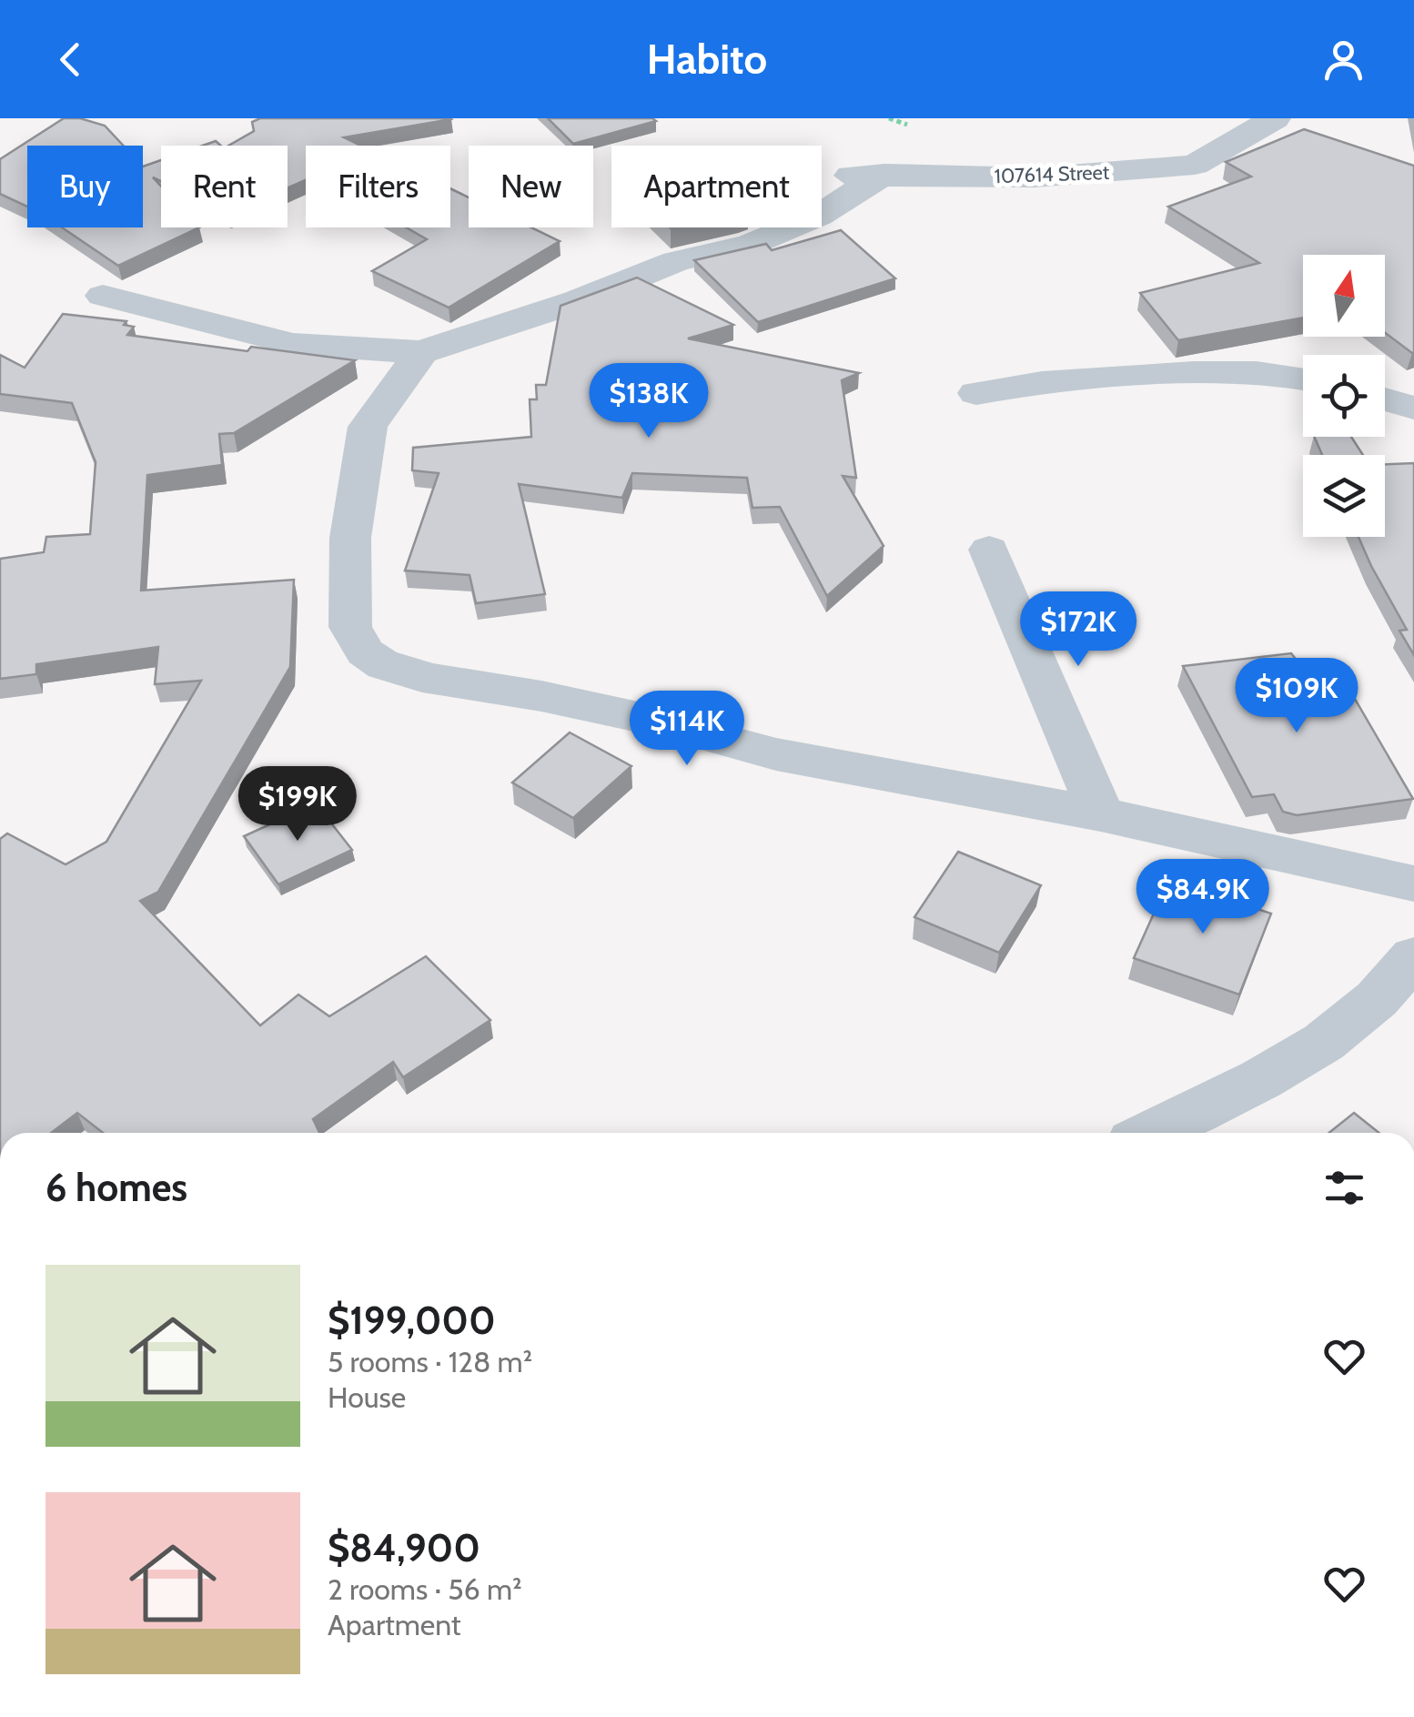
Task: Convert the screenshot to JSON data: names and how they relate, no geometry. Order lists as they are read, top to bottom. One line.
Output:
{"streets":{"street":["107614 Street"]},"north":"top","page":{"header":"Habito","chip":["Buy","Rent","Filters","New","Apartment"],"price":["$138K","$172K","$109K","$114K","$199K","$84.9K"],"heading":"6 homes","list":[{"name":"$199,000","note":"5 rooms · 128 m² · House"},{"name":"$84,900","note":"2 rooms · 56 m² · Apartment"}]}}
